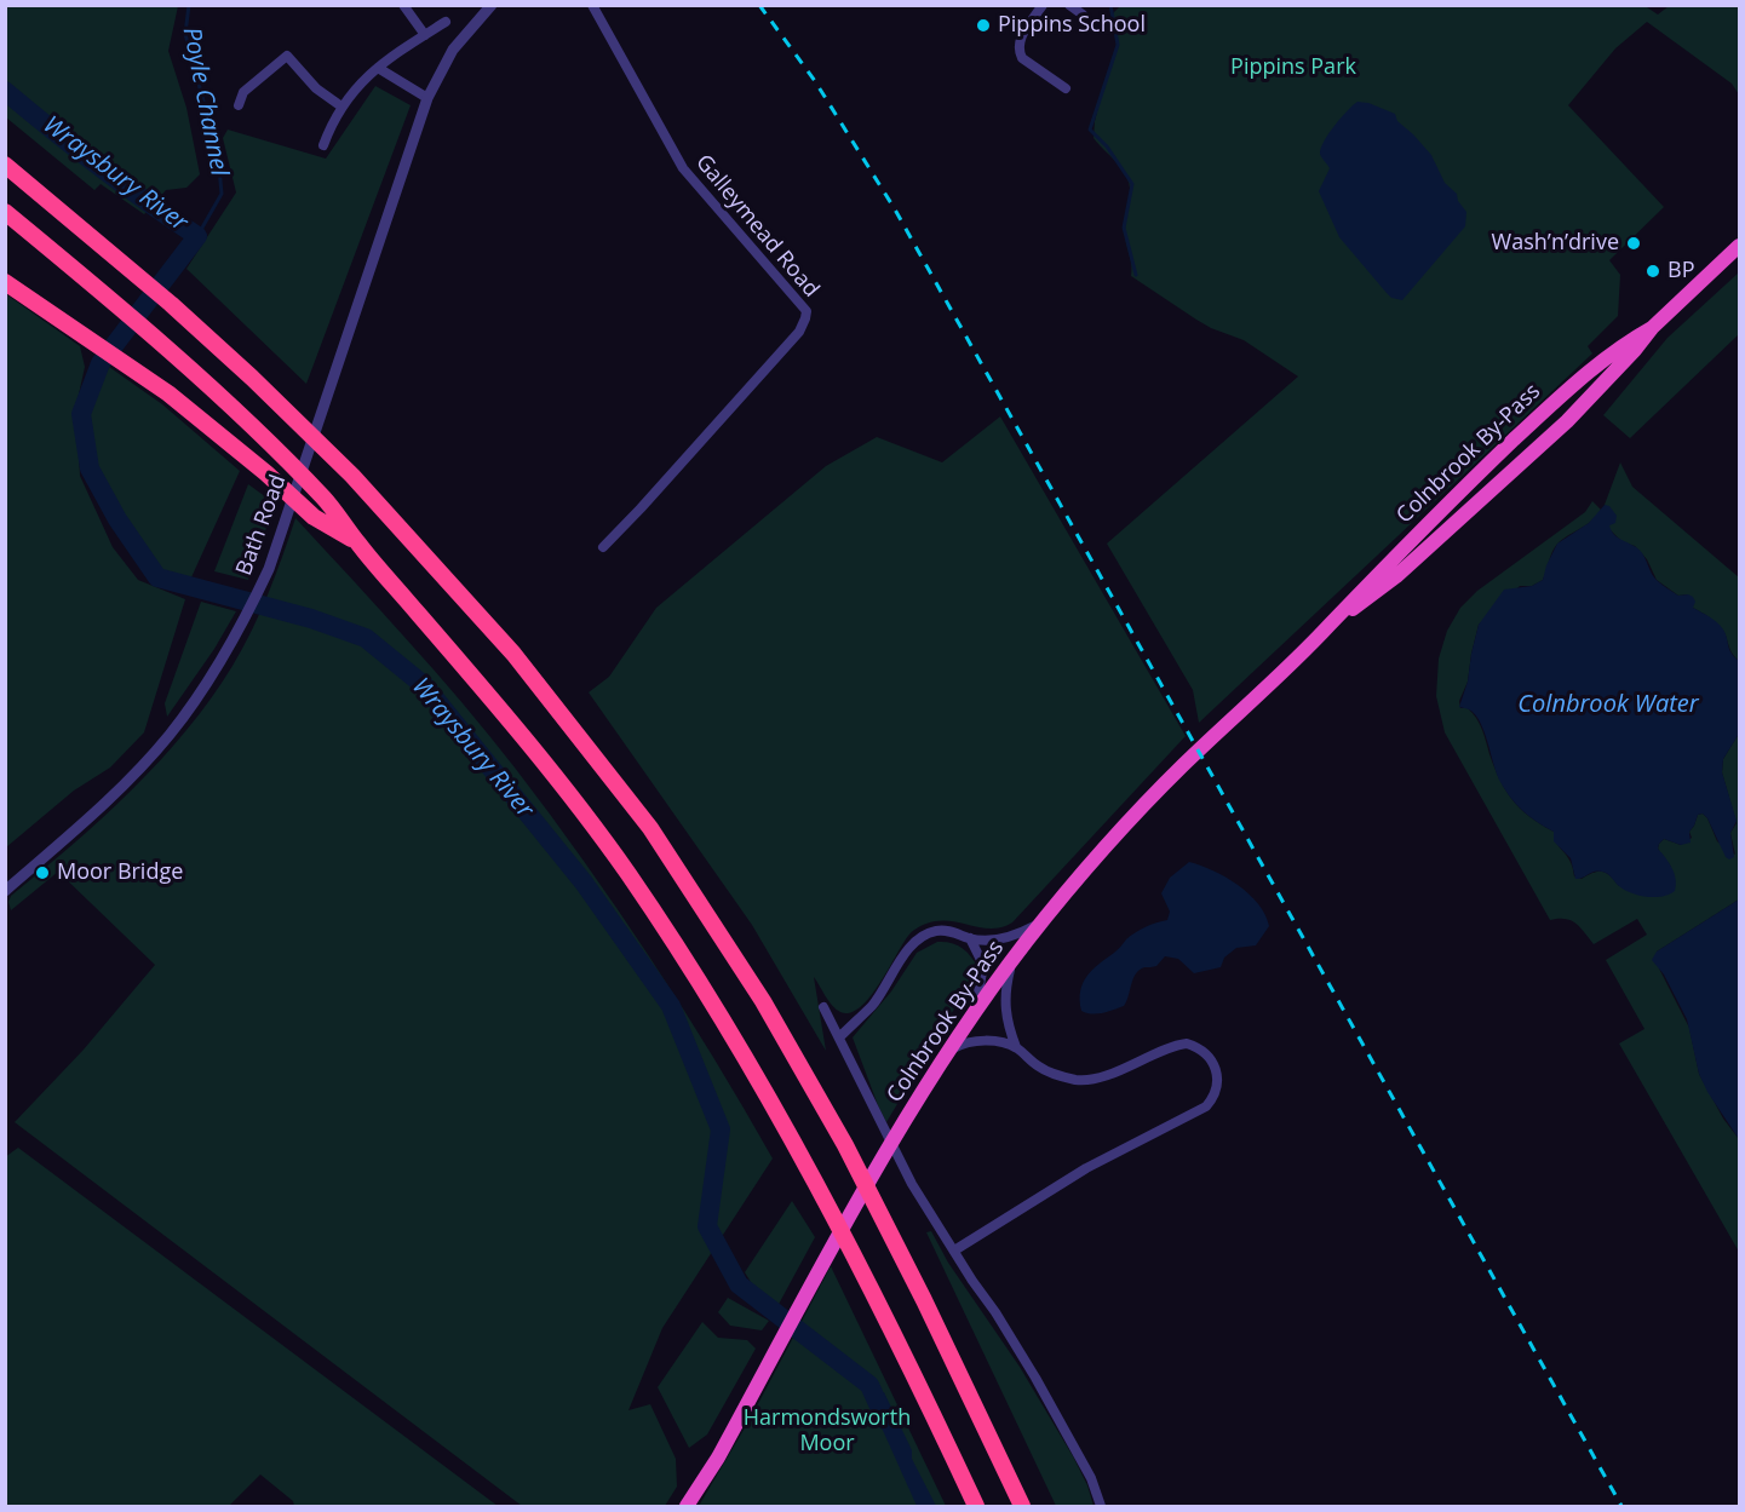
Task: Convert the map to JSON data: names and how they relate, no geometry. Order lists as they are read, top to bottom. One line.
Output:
{"streets":{"highway":["Colnbrook By-Pass"],"street":["Galleymead Road","Bath Road"]},"water":["Poyle Channel","Wraysbury River","Colnbrook Water"],"parks":["Pippins Park","Harmondsworth Moor"],"places":["Pippins School","Wash’n’drive","BP","Moor Bridge"]}
